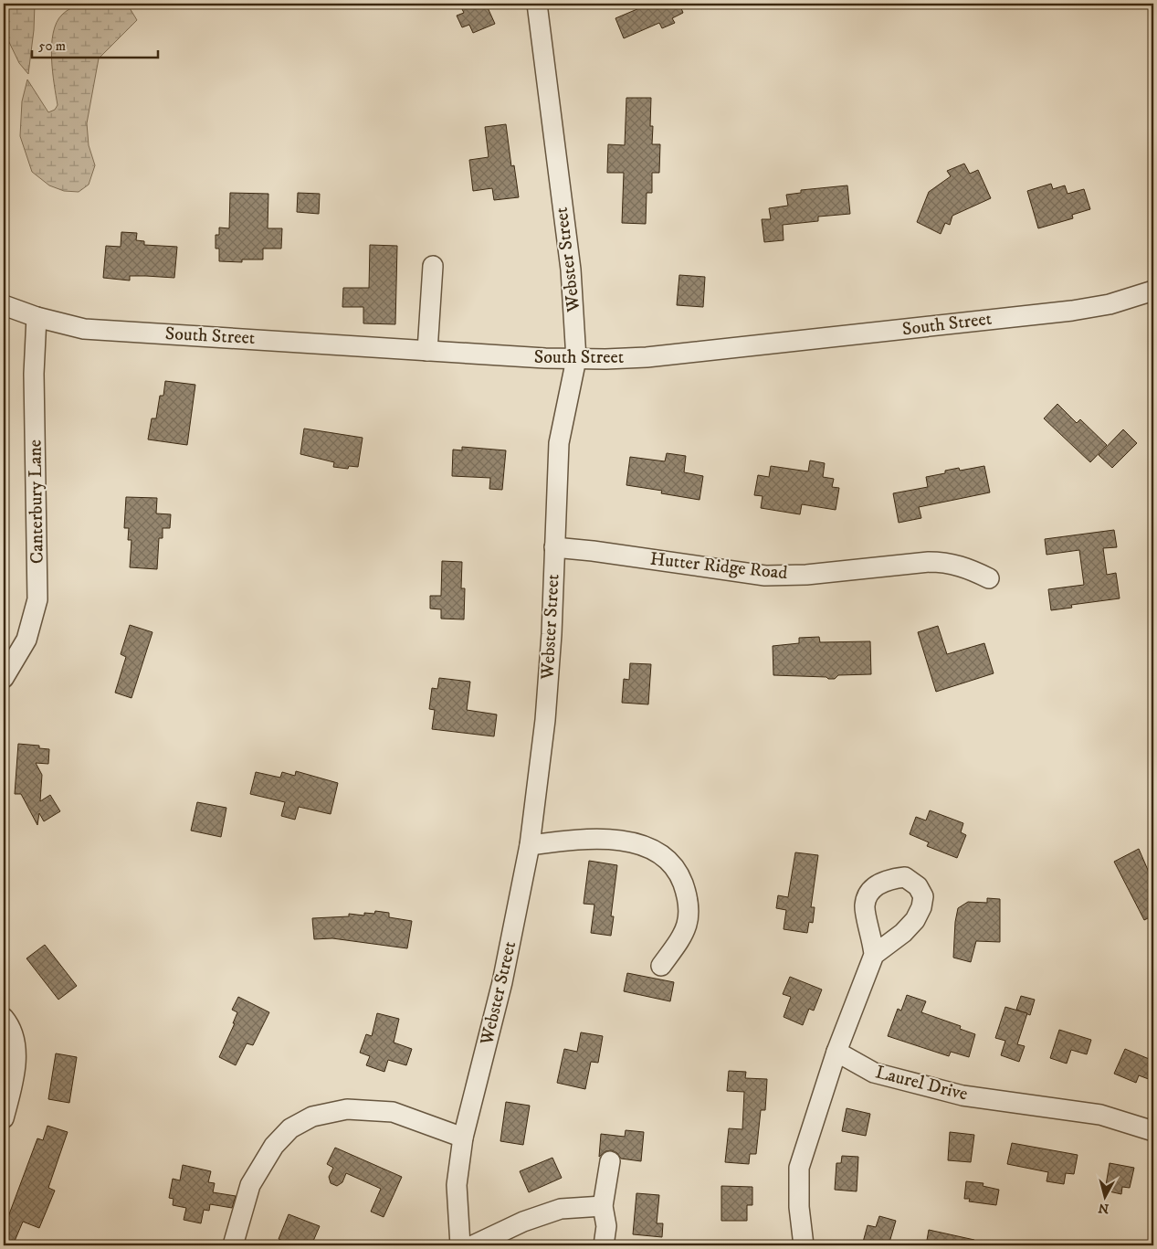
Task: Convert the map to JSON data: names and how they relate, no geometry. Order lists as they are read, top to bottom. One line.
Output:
{"streets":{"street":["Webster Street","South Street","Canterbury Lane","Hutter Ridge Road","Laurel Drive"]},"crossings":[["Webster Street","South Street"],["Webster Street","Hutter Ridge Road"],["South Street","Canterbury Lane"]],"scale_bar":"50 m","north":"bottom"}
